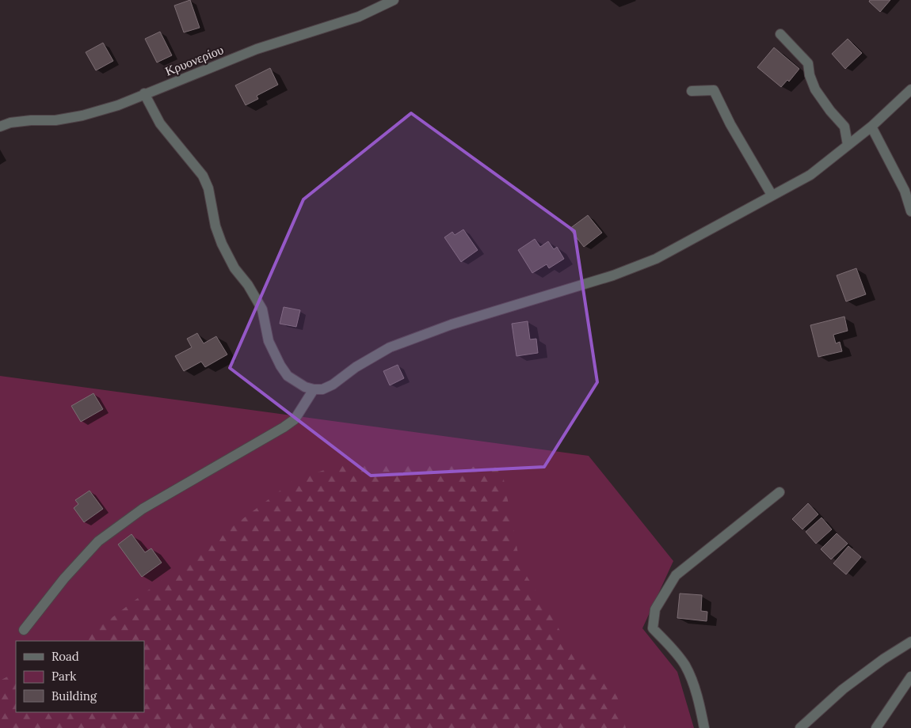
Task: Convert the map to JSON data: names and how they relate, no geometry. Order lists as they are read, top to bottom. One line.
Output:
{"streets":{"street":["Κρυονερίου"]},"legend":["Road","Park","Building"]}
